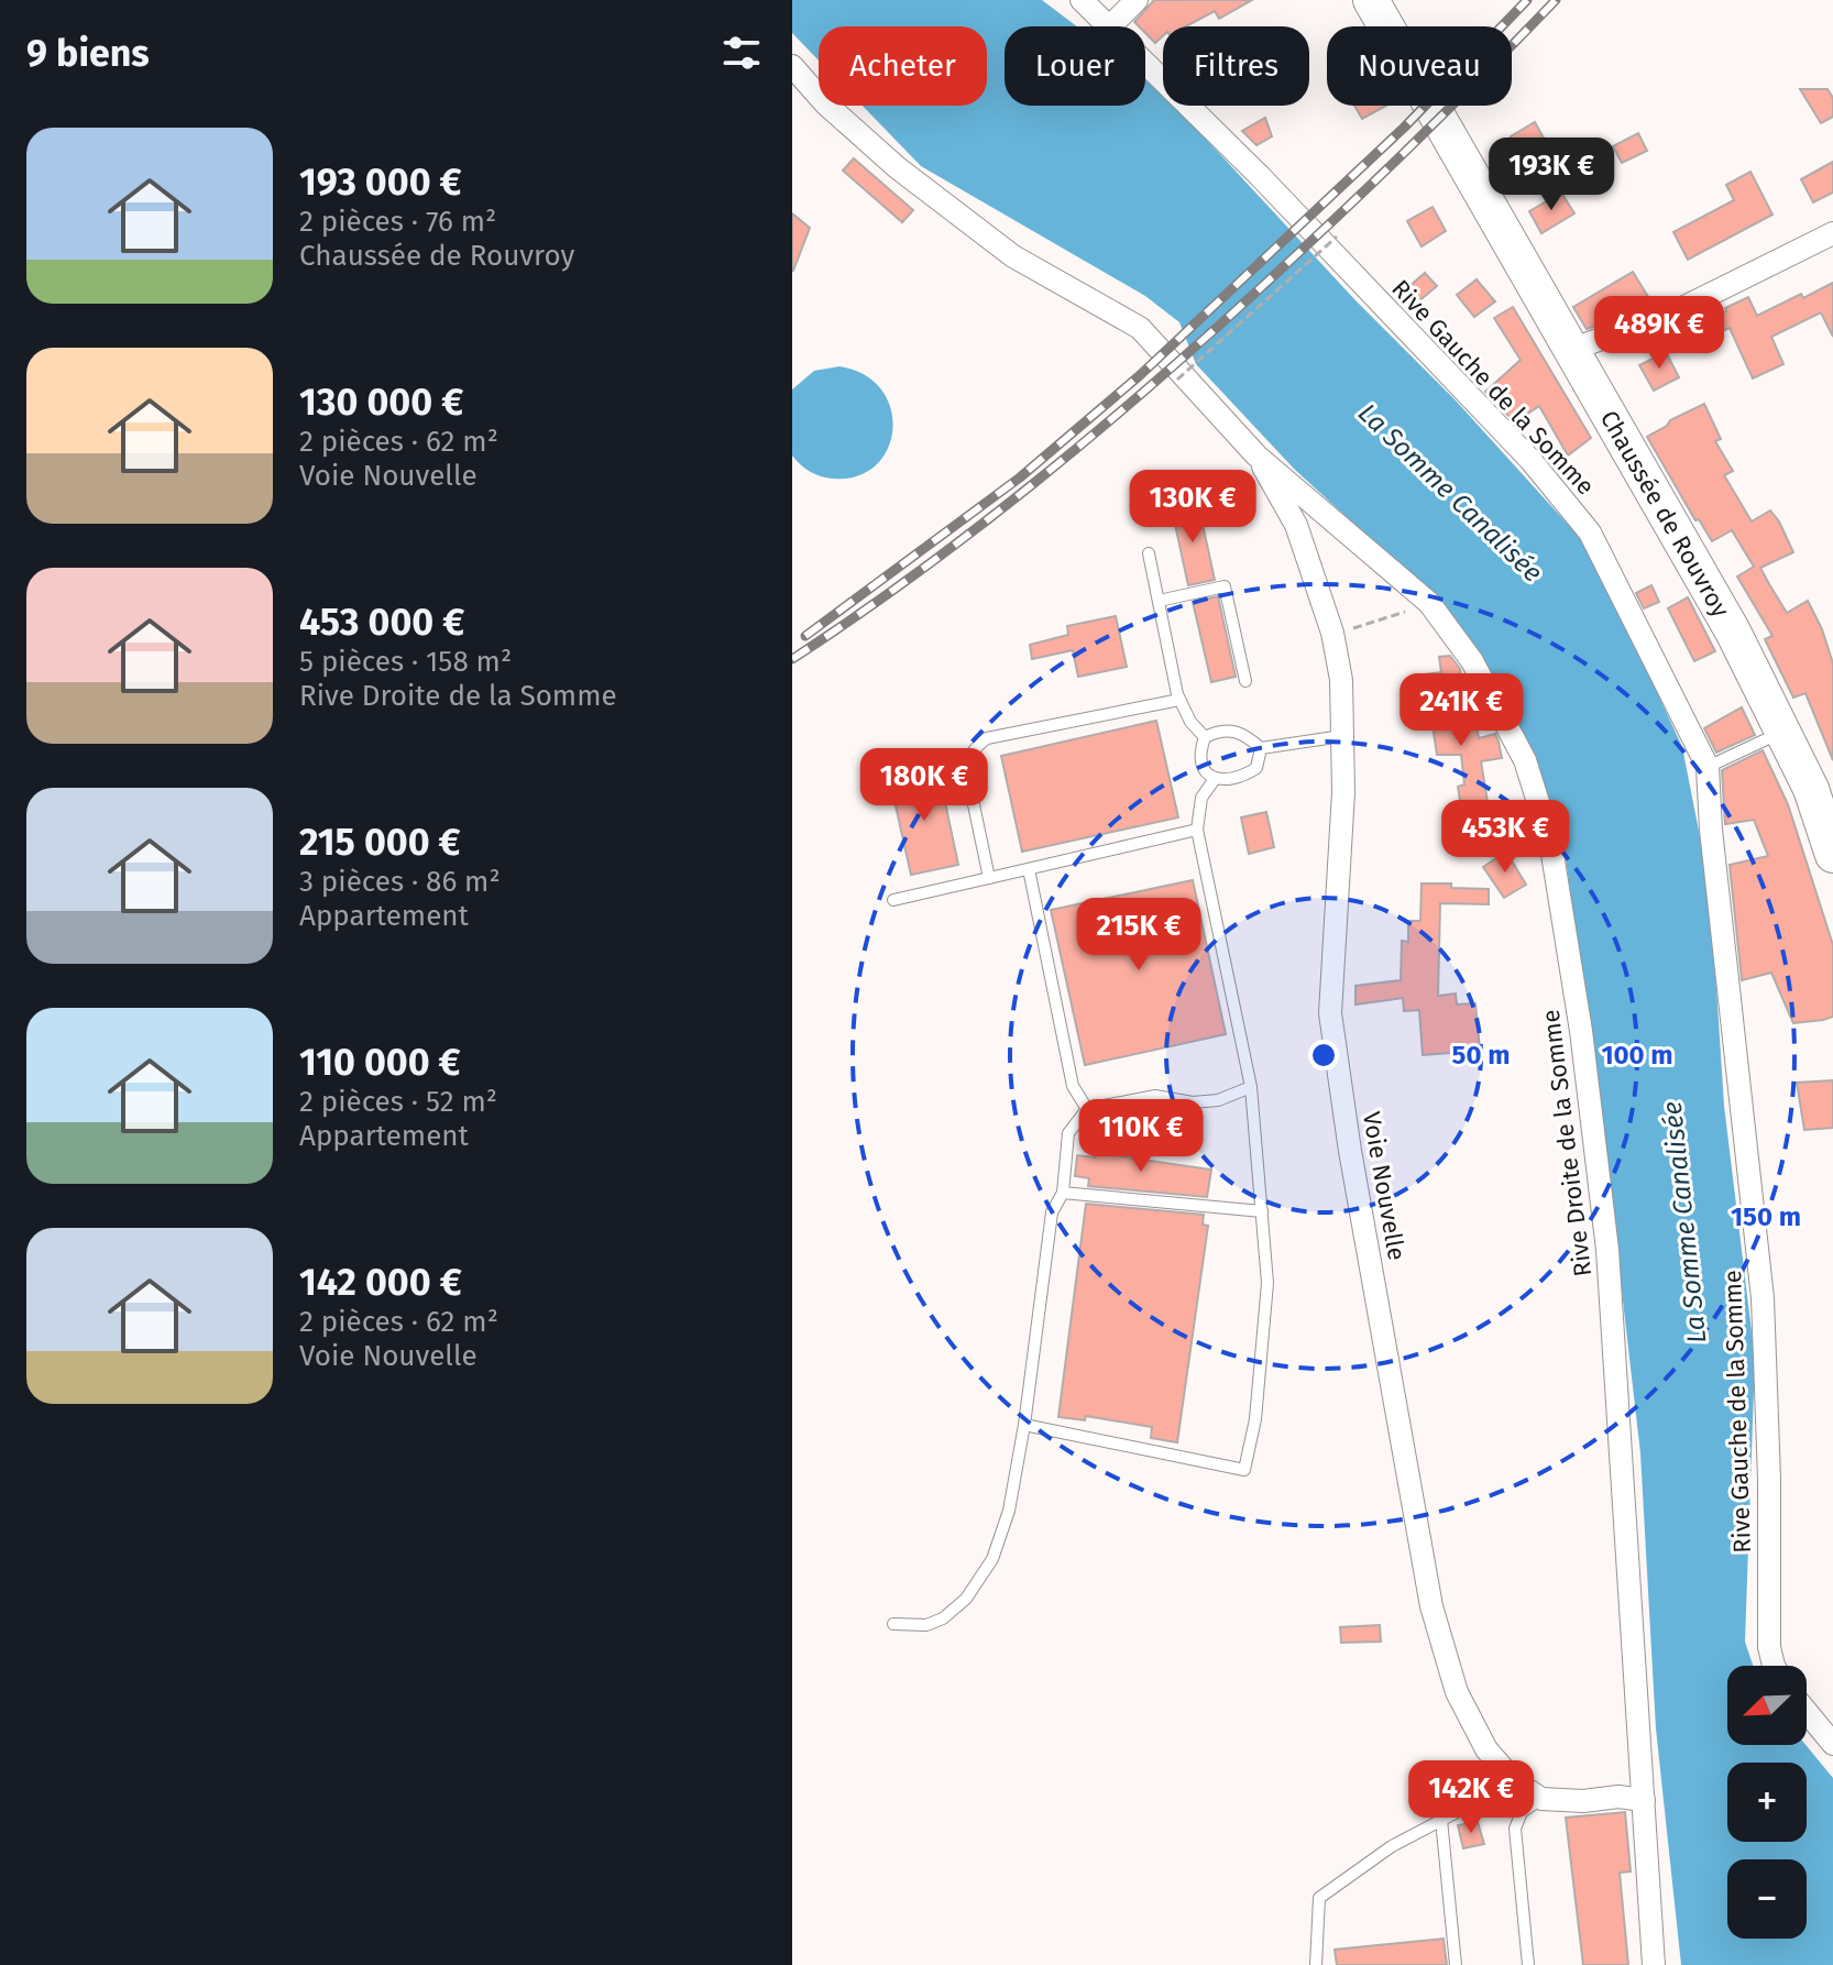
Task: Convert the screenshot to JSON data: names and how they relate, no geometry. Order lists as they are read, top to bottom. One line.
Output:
{"streets":{"main road":["Chaussée de Rouvroy"],"street":["Rive Gauche de la Somme","Rive Droite de la Somme","Voie Nouvelle"]},"crossings":[["Rive Droite de la Somme","Voie Nouvelle"]],"water":["La Somme Canalisée"],"north":"bottom left","page":{"heading":"9 biens","chip":["Acheter","Louer","Filtres","Nouveau"],"list":[{"name":"193 000 €","note":"2 pièces · 76 m² · Chaussée de Rouvroy"},{"name":"130 000 €","note":"2 pièces · 62 m² · Voie Nouvelle"},{"name":"453 000 €","note":"5 pièces · 158 m² · Rive Droite de la Somme"},{"name":"215 000 €","note":"3 pièces · 86 m² · Appartement"},{"name":"110 000 €","note":"2 pièces · 52 m² · Appartement"},{"name":"142 000 €","note":"2 pièces · 62 m² · Voie Nouvelle"}],"price":["193K €","489K €","130K €","241K €","180K €","453K €","215K €","110K €","142K €"],"map_buttons":["+","−"]},"rings":["50 m","100 m","150 m"]}
